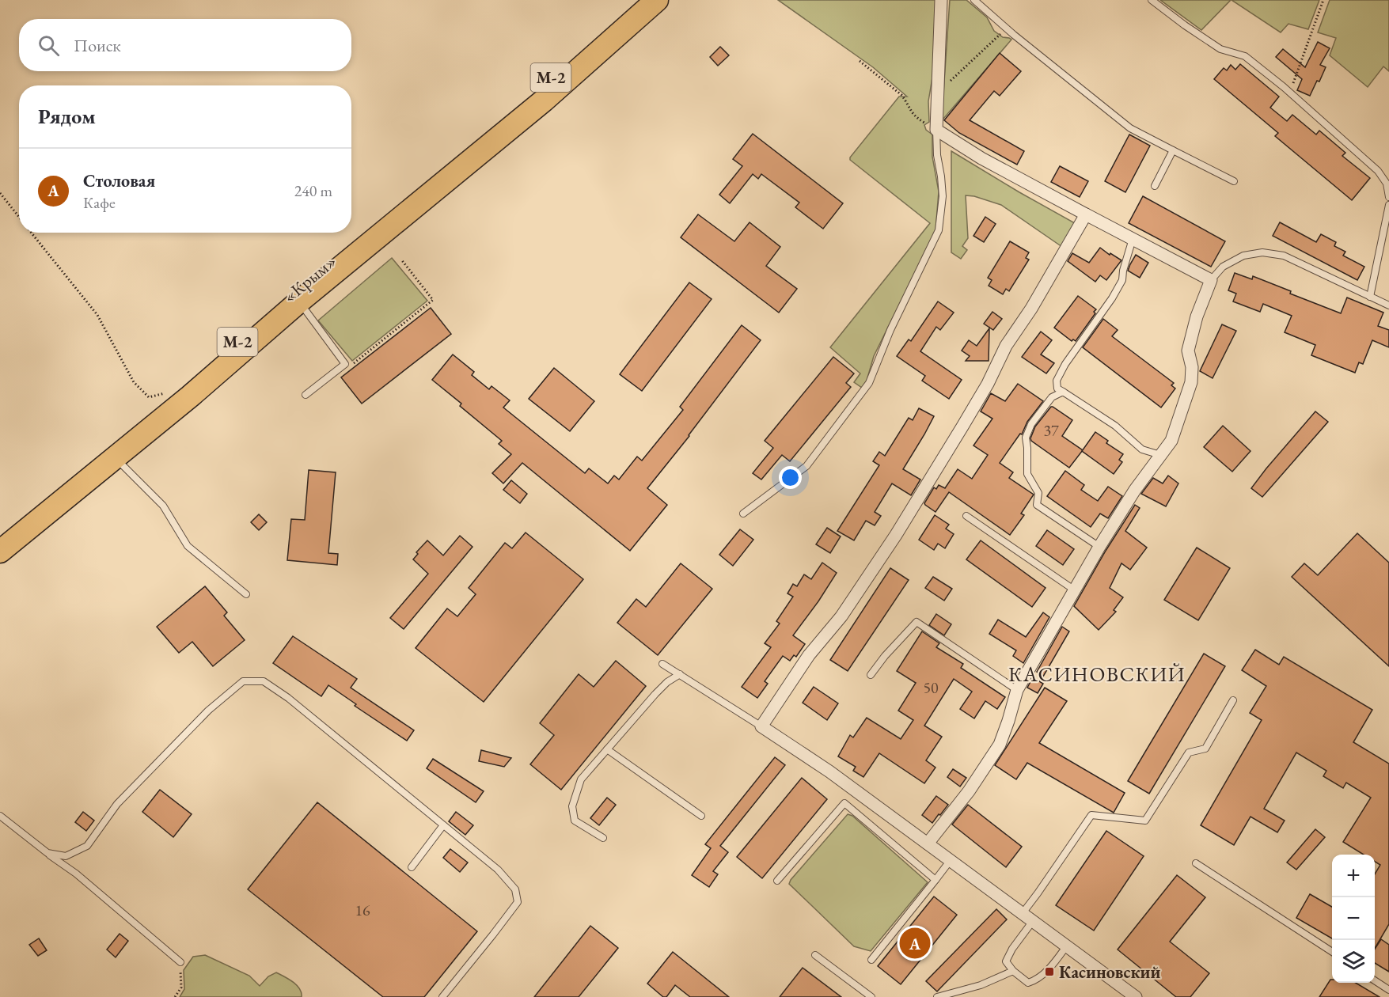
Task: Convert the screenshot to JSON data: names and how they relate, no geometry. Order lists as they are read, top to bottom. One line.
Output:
{"streets":{"highway":["М-2","«Крым»"]},"districts":["КАСИНОВСКИЙ"],"places":{"transit":["Касиновский"]},"house_numbers":["37","50","16"],"page":{"search":"Поиск","heading":"Рядом","list":[{"mark":"A","name":"Столовая","note":"Кафе","value":"240 m"}],"map_buttons":["+","−"],"pins":"A"}}
